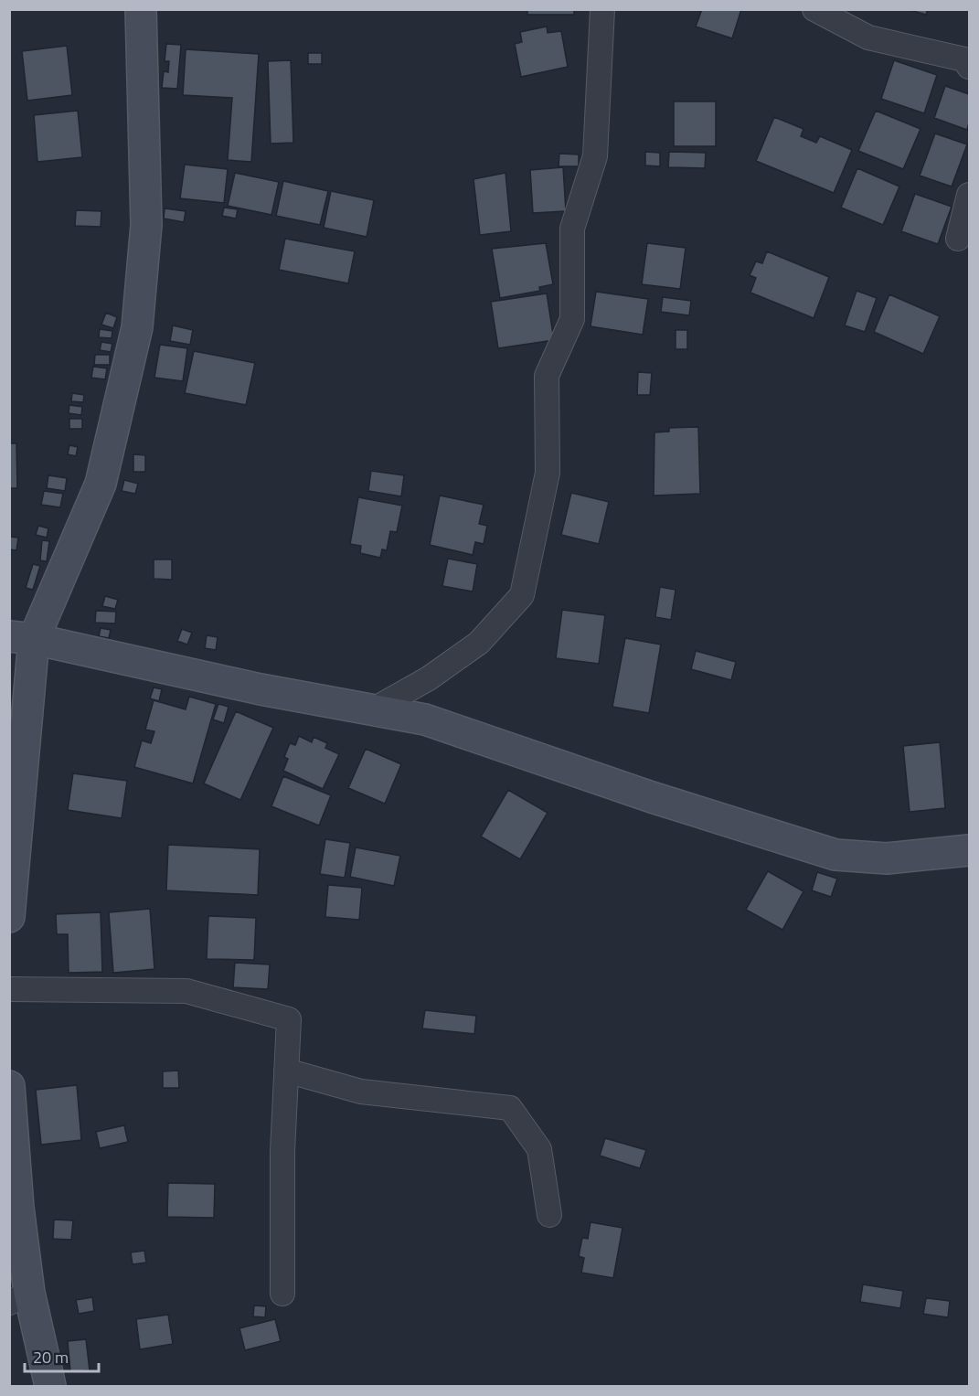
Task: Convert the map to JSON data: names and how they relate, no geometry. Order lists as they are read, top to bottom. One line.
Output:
{"scale_bar":"20 m"}
